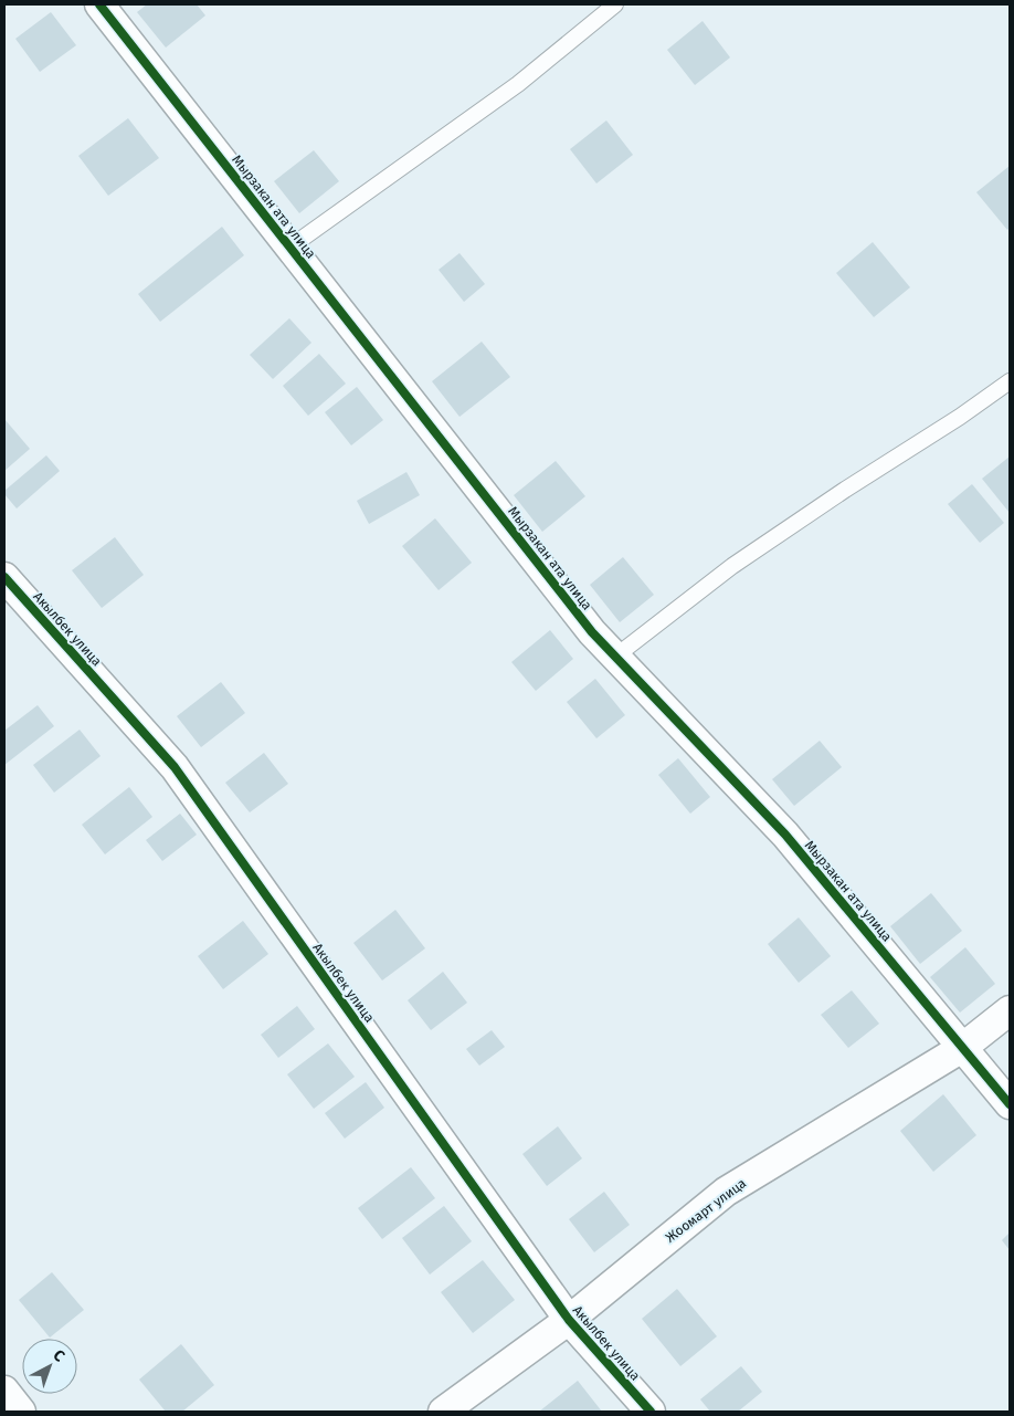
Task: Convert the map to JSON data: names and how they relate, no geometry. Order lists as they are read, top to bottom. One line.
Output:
{"streets":{"street":["Мырзакан ата улица","Акылбек улица","Жоомарт улица"]},"crossings":[["Мырзакан ата улица","Жоомарт улица"],["Акылбек улица","Жоомарт улица"]],"north":"top right"}
